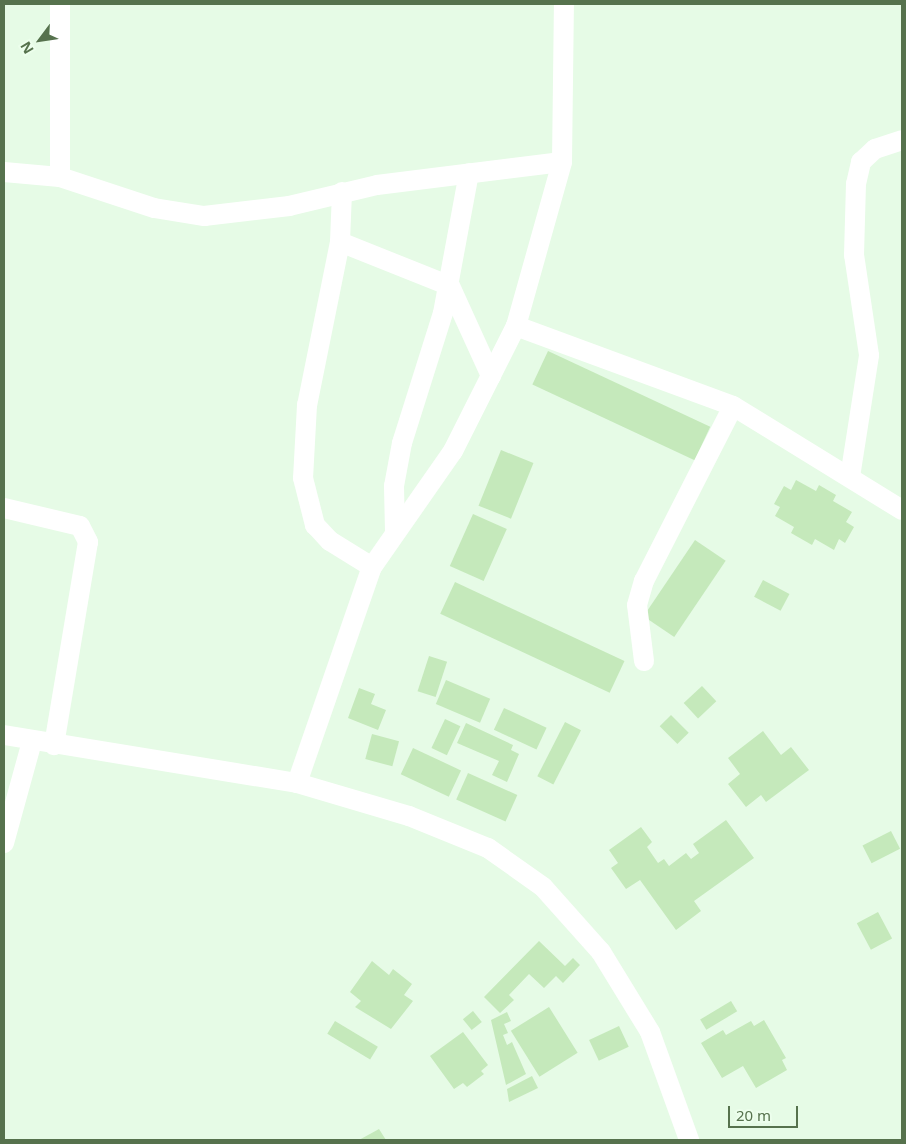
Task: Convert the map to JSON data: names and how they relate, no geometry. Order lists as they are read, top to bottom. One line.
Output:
{"scale_bar":"20 m","north":"bottom left"}
